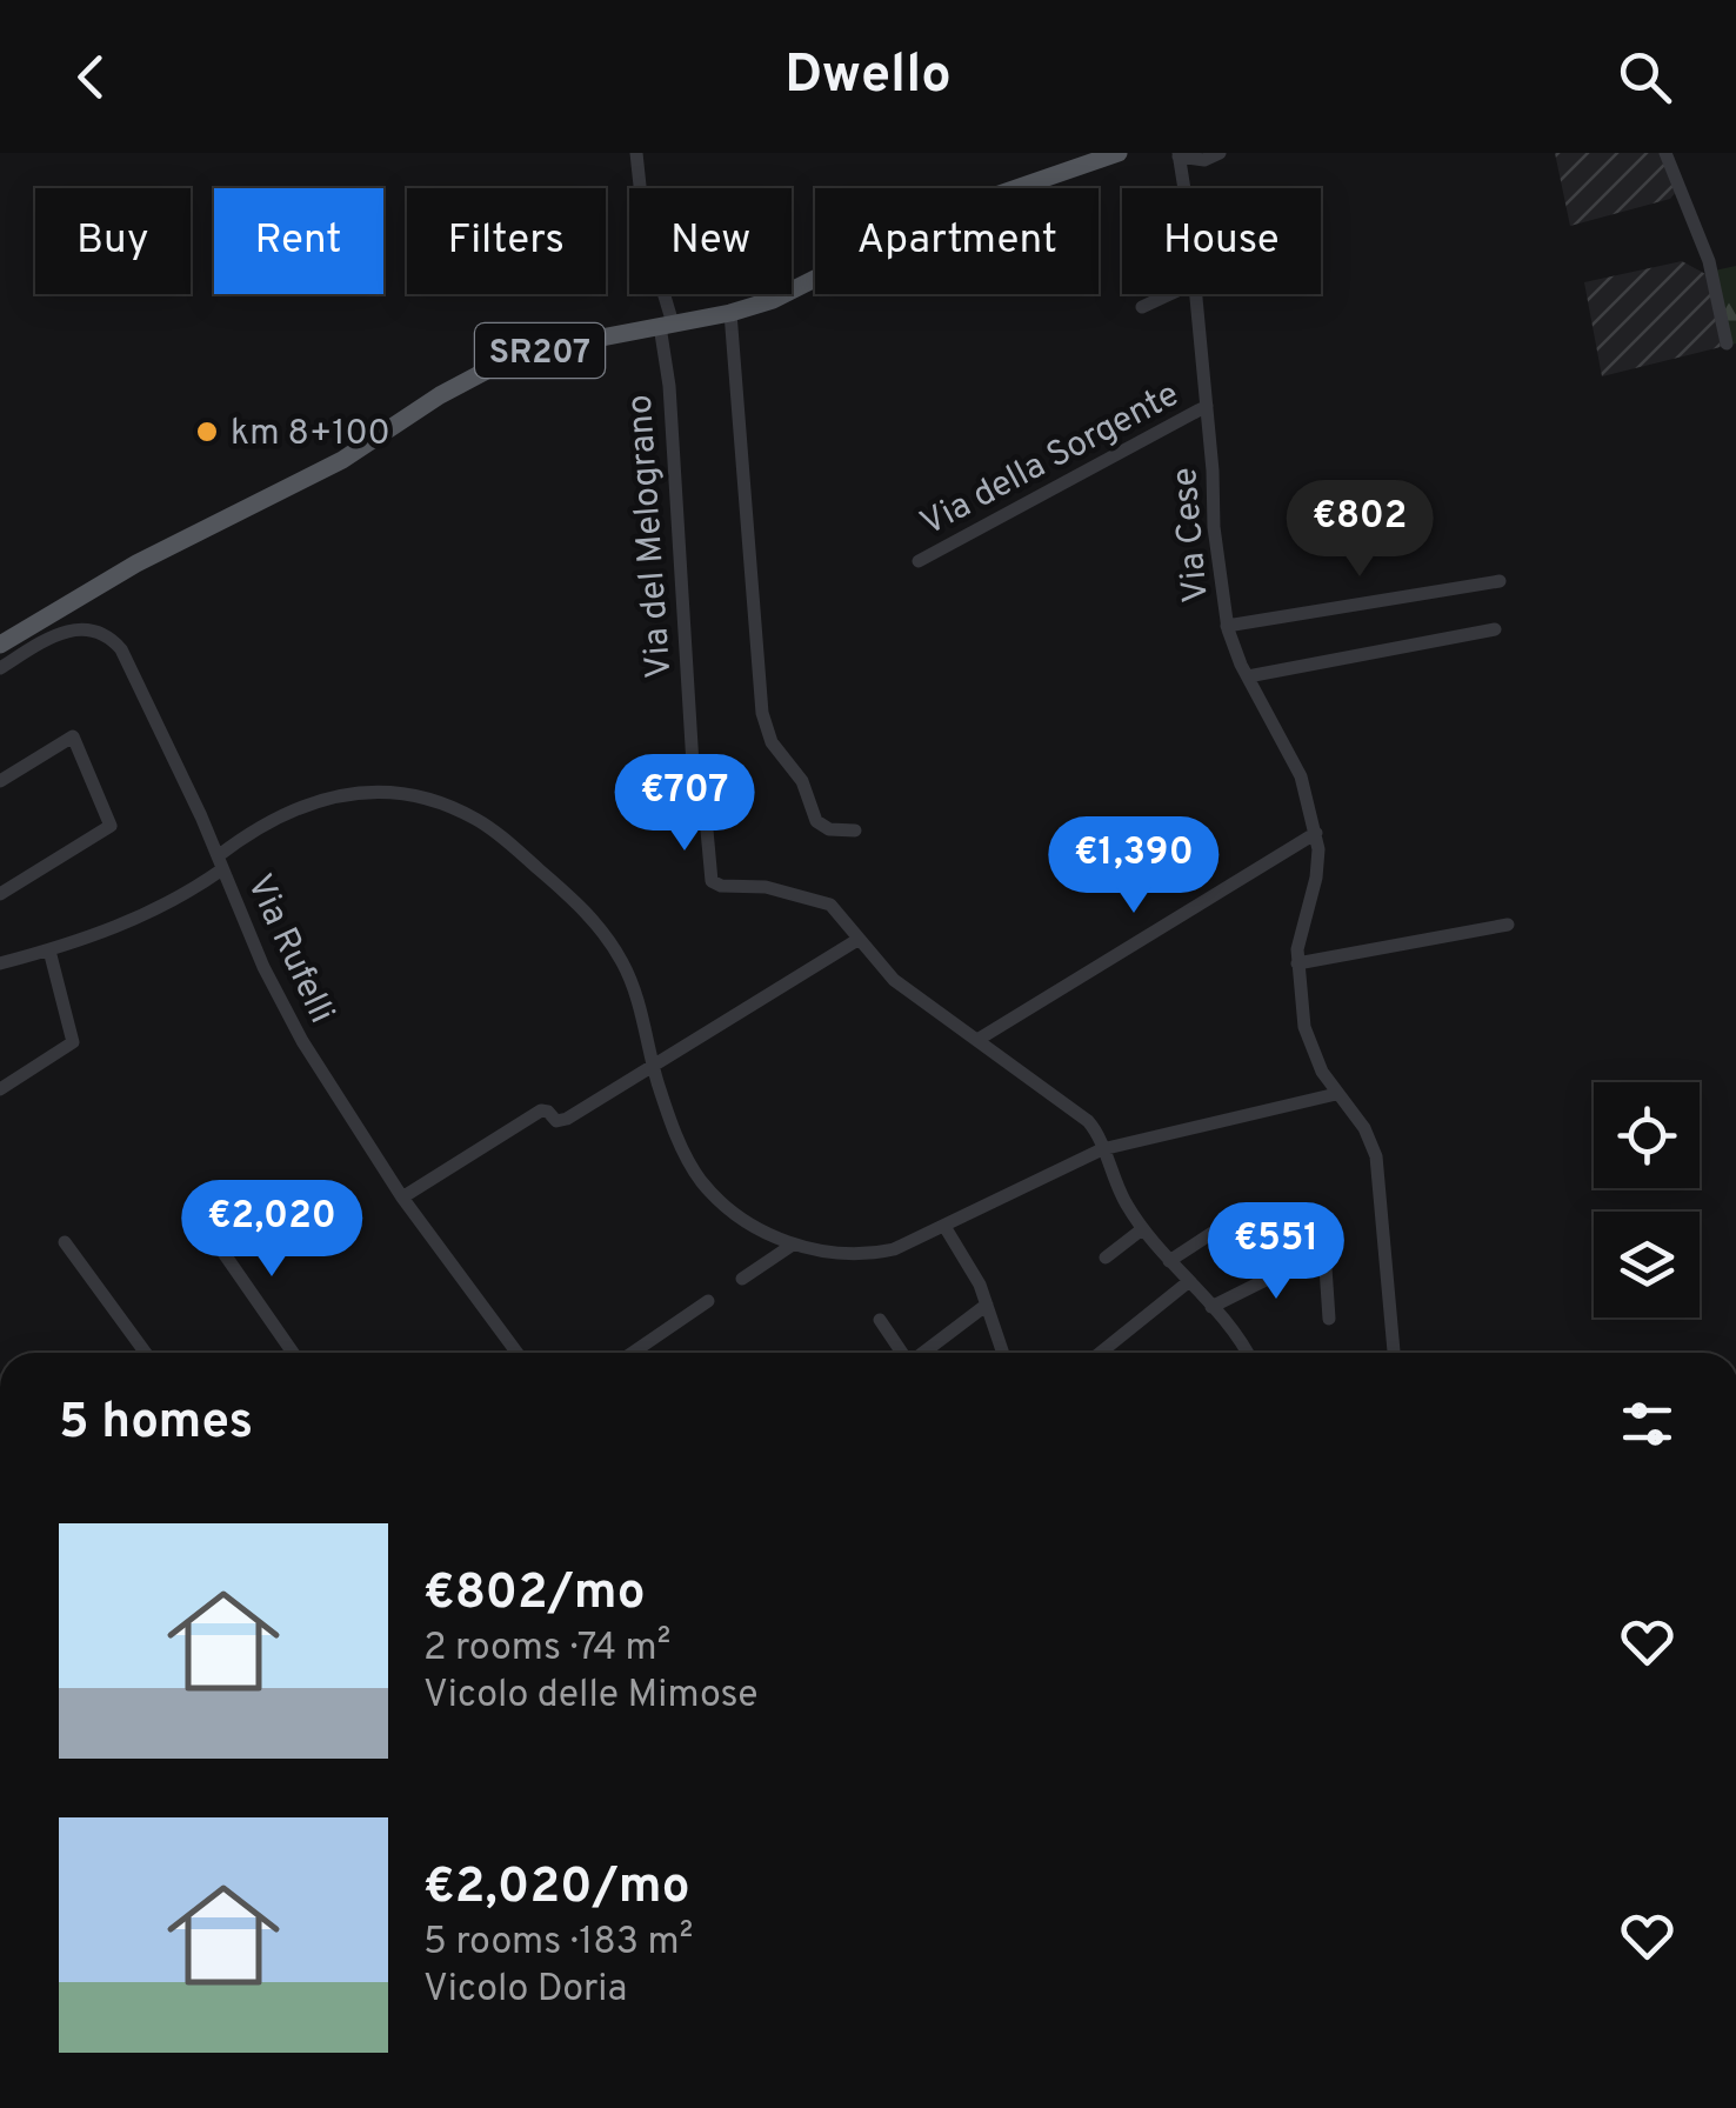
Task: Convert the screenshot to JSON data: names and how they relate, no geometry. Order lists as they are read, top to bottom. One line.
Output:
{"streets":{"main road":["SR207"],"street":["Via della Sorgente","Via Cese","Via del Melograno","Via Rufelli"]},"crossings":[["SR207","Via del Melograno"],["Via della Sorgente","Via Cese"]],"places":["km 8+100"],"page":{"header":"Dwello","chip":["Buy","Rent","Filters","New","Apartment","House"],"price":["€802","€707","€1,390","€2,020","€551"],"heading":"5 homes","list":[{"name":"€802/mo","note":"2 rooms · 74 m² · Vicolo delle Mimose"},{"name":"€2,020/mo","note":"5 rooms · 183 m² · Vicolo Doria"}]}}
